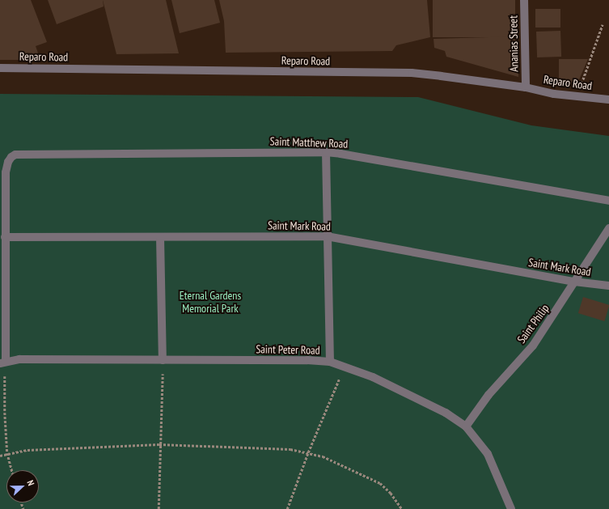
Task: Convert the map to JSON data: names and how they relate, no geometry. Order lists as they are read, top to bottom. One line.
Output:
{"streets":{"street":["Ananias Street","Reparo Road","Saint Matthew Road","Saint Mark Road","Saint Philip","Saint Peter Road"]},"crossings":[["Ananias Street","Reparo Road"],["Saint Matthew Road","Saint Mark Road"],["Saint Mark Road","Saint Philip"],["Saint Philip","Saint Peter Road"]],"parks":["Eternal Gardens Memorial Park"],"north":"right"}
